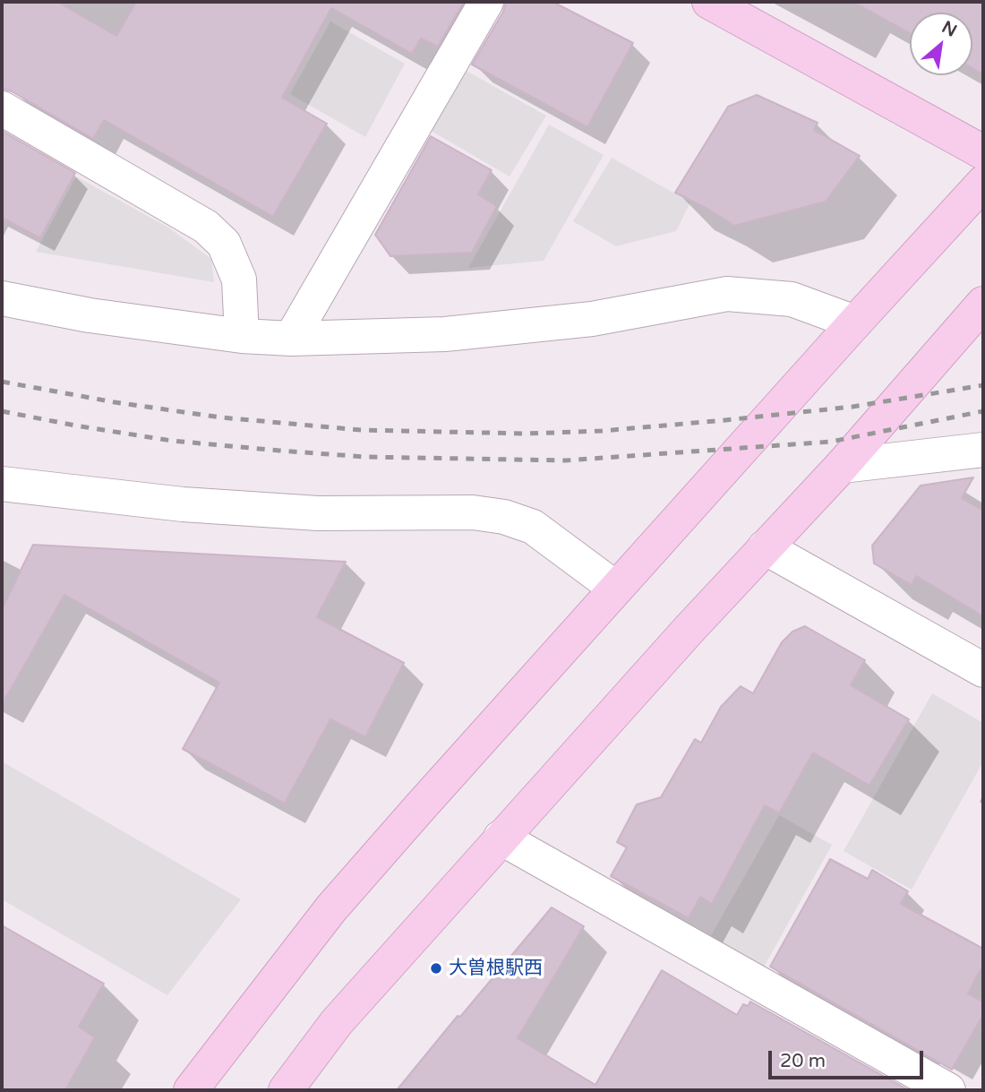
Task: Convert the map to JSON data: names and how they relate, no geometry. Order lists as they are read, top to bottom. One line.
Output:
{"places":["大曽根駅西"],"scale_bar":"20 m","north":"top right"}
